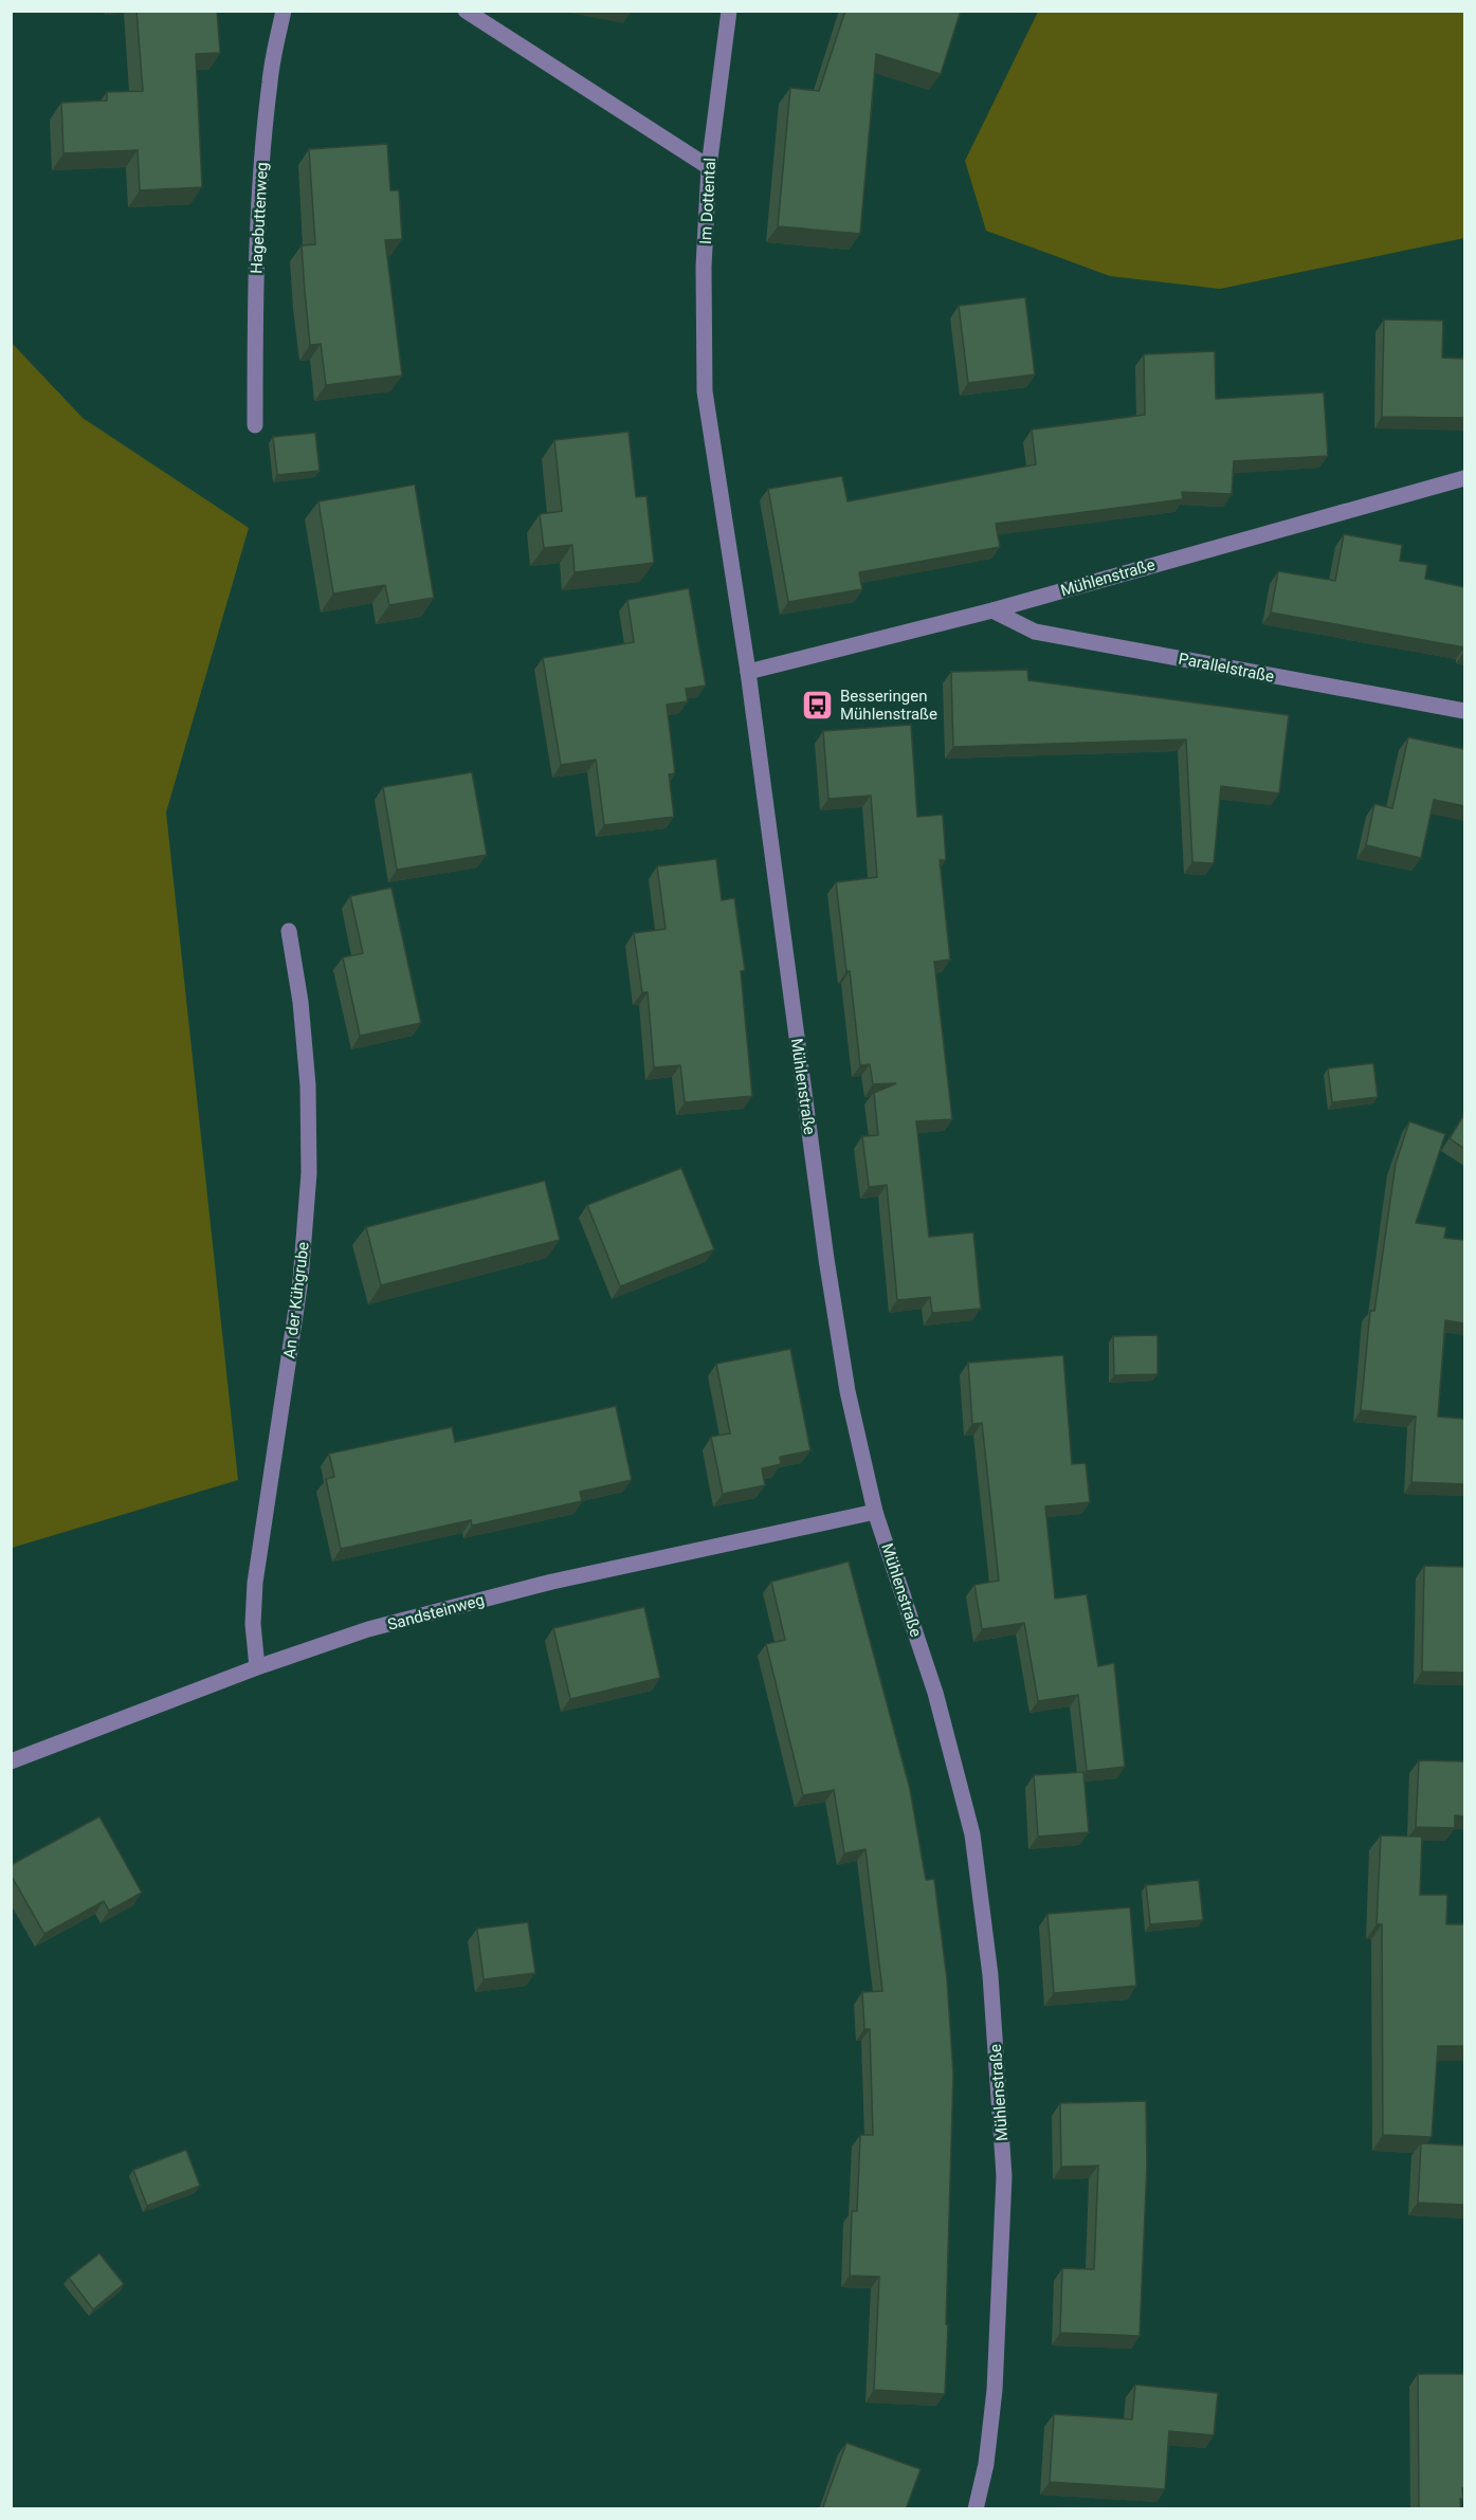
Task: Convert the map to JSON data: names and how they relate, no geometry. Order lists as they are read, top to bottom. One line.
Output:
{"streets":{"street":["Im Dottental","Hagebuttenweg","Mühlenstraße","Parallelstraße","An der Kühgrube","Sandsteinweg"]},"crossings":[["Im Dottental","Mühlenstraße"],["Mühlenstraße","Parallelstraße"],["Mühlenstraße","Sandsteinweg"],["An der Kühgrube","Sandsteinweg"]],"places":{"bus stop":["Besseringen Mühlenstraße"]}}
